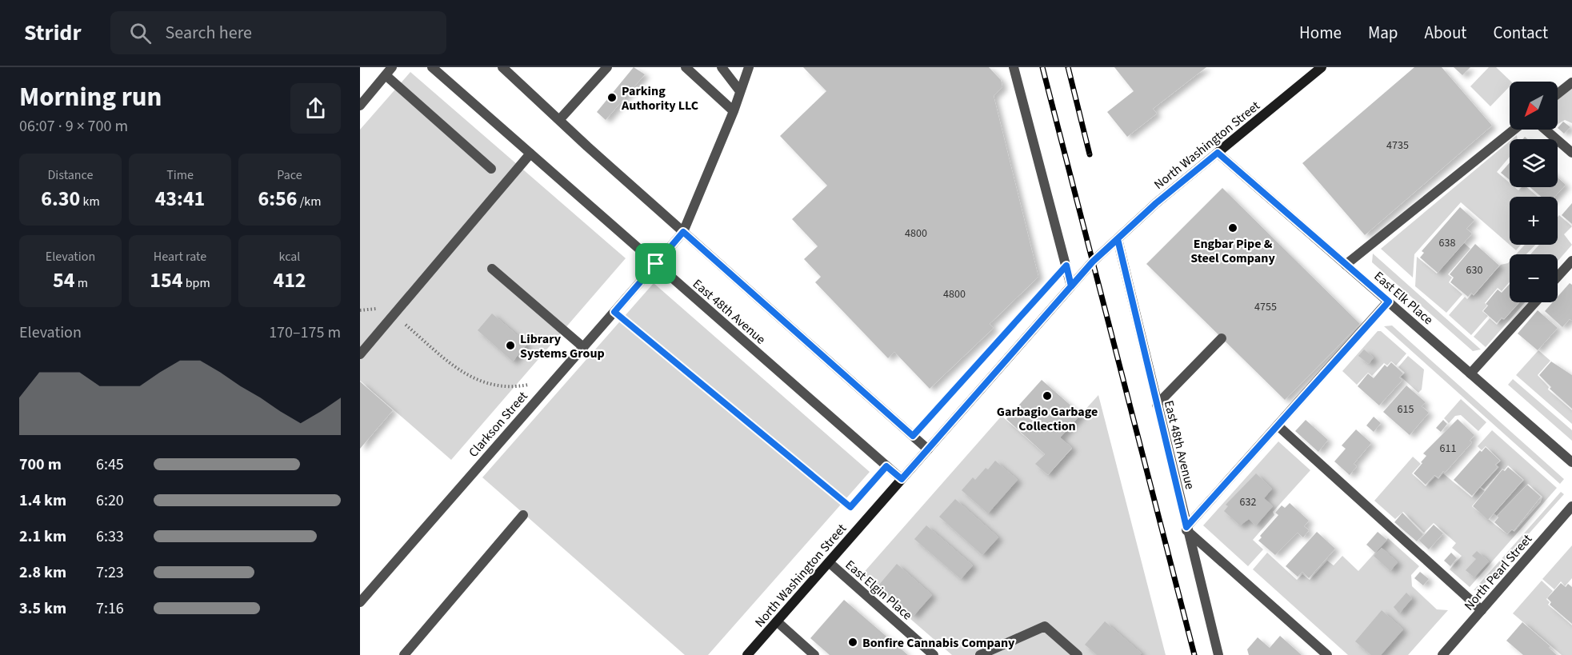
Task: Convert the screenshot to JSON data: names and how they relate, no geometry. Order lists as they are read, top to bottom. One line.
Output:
{"streets":{"main road":["North Washington Street"],"street":["East Elk Place","East 48th Avenue","Clarkson Street","North Pearl Street","East Elgin Place"]},"crossings":[["North Washington Street","East Elk Place"],["North Washington Street","East 48th Avenue"],["North Washington Street","East Elgin Place"],["East 48th Avenue","Clarkson Street"]],"places":["Parking Authority LLC","Engbar Pipe & Steel Company","Library Systems Group","Garbagio Garbage Collection","Bonfire Cannabis Company"],"house_numbers":["4735","4800","638","630","4800","4755","615","611","632"],"north":"bottom left","page":{"header":"Stridr","search":"Search here","nav":["Home","Map","About","Contact"],"heading":["Morning run","06:07 · 9 × 700 m"],"map_buttons":["+","−"],"stats":[["Distance","6.30 km"],["Time","43:41"],["Pace","6:56 /km"],["Elevation","54 m"],["Heart rate","154 bpm"],["kcal","412"]],"chart":["Elevation","170–175 m"],"list":[{"name":"700 m","note":"6:45"},{"name":"1.4 km","note":"6:20"},{"name":"2.1 km","note":"6:33"},{"name":"2.8 km","note":"7:23"},{"name":"3.5 km","note":"7:16"}]}}
